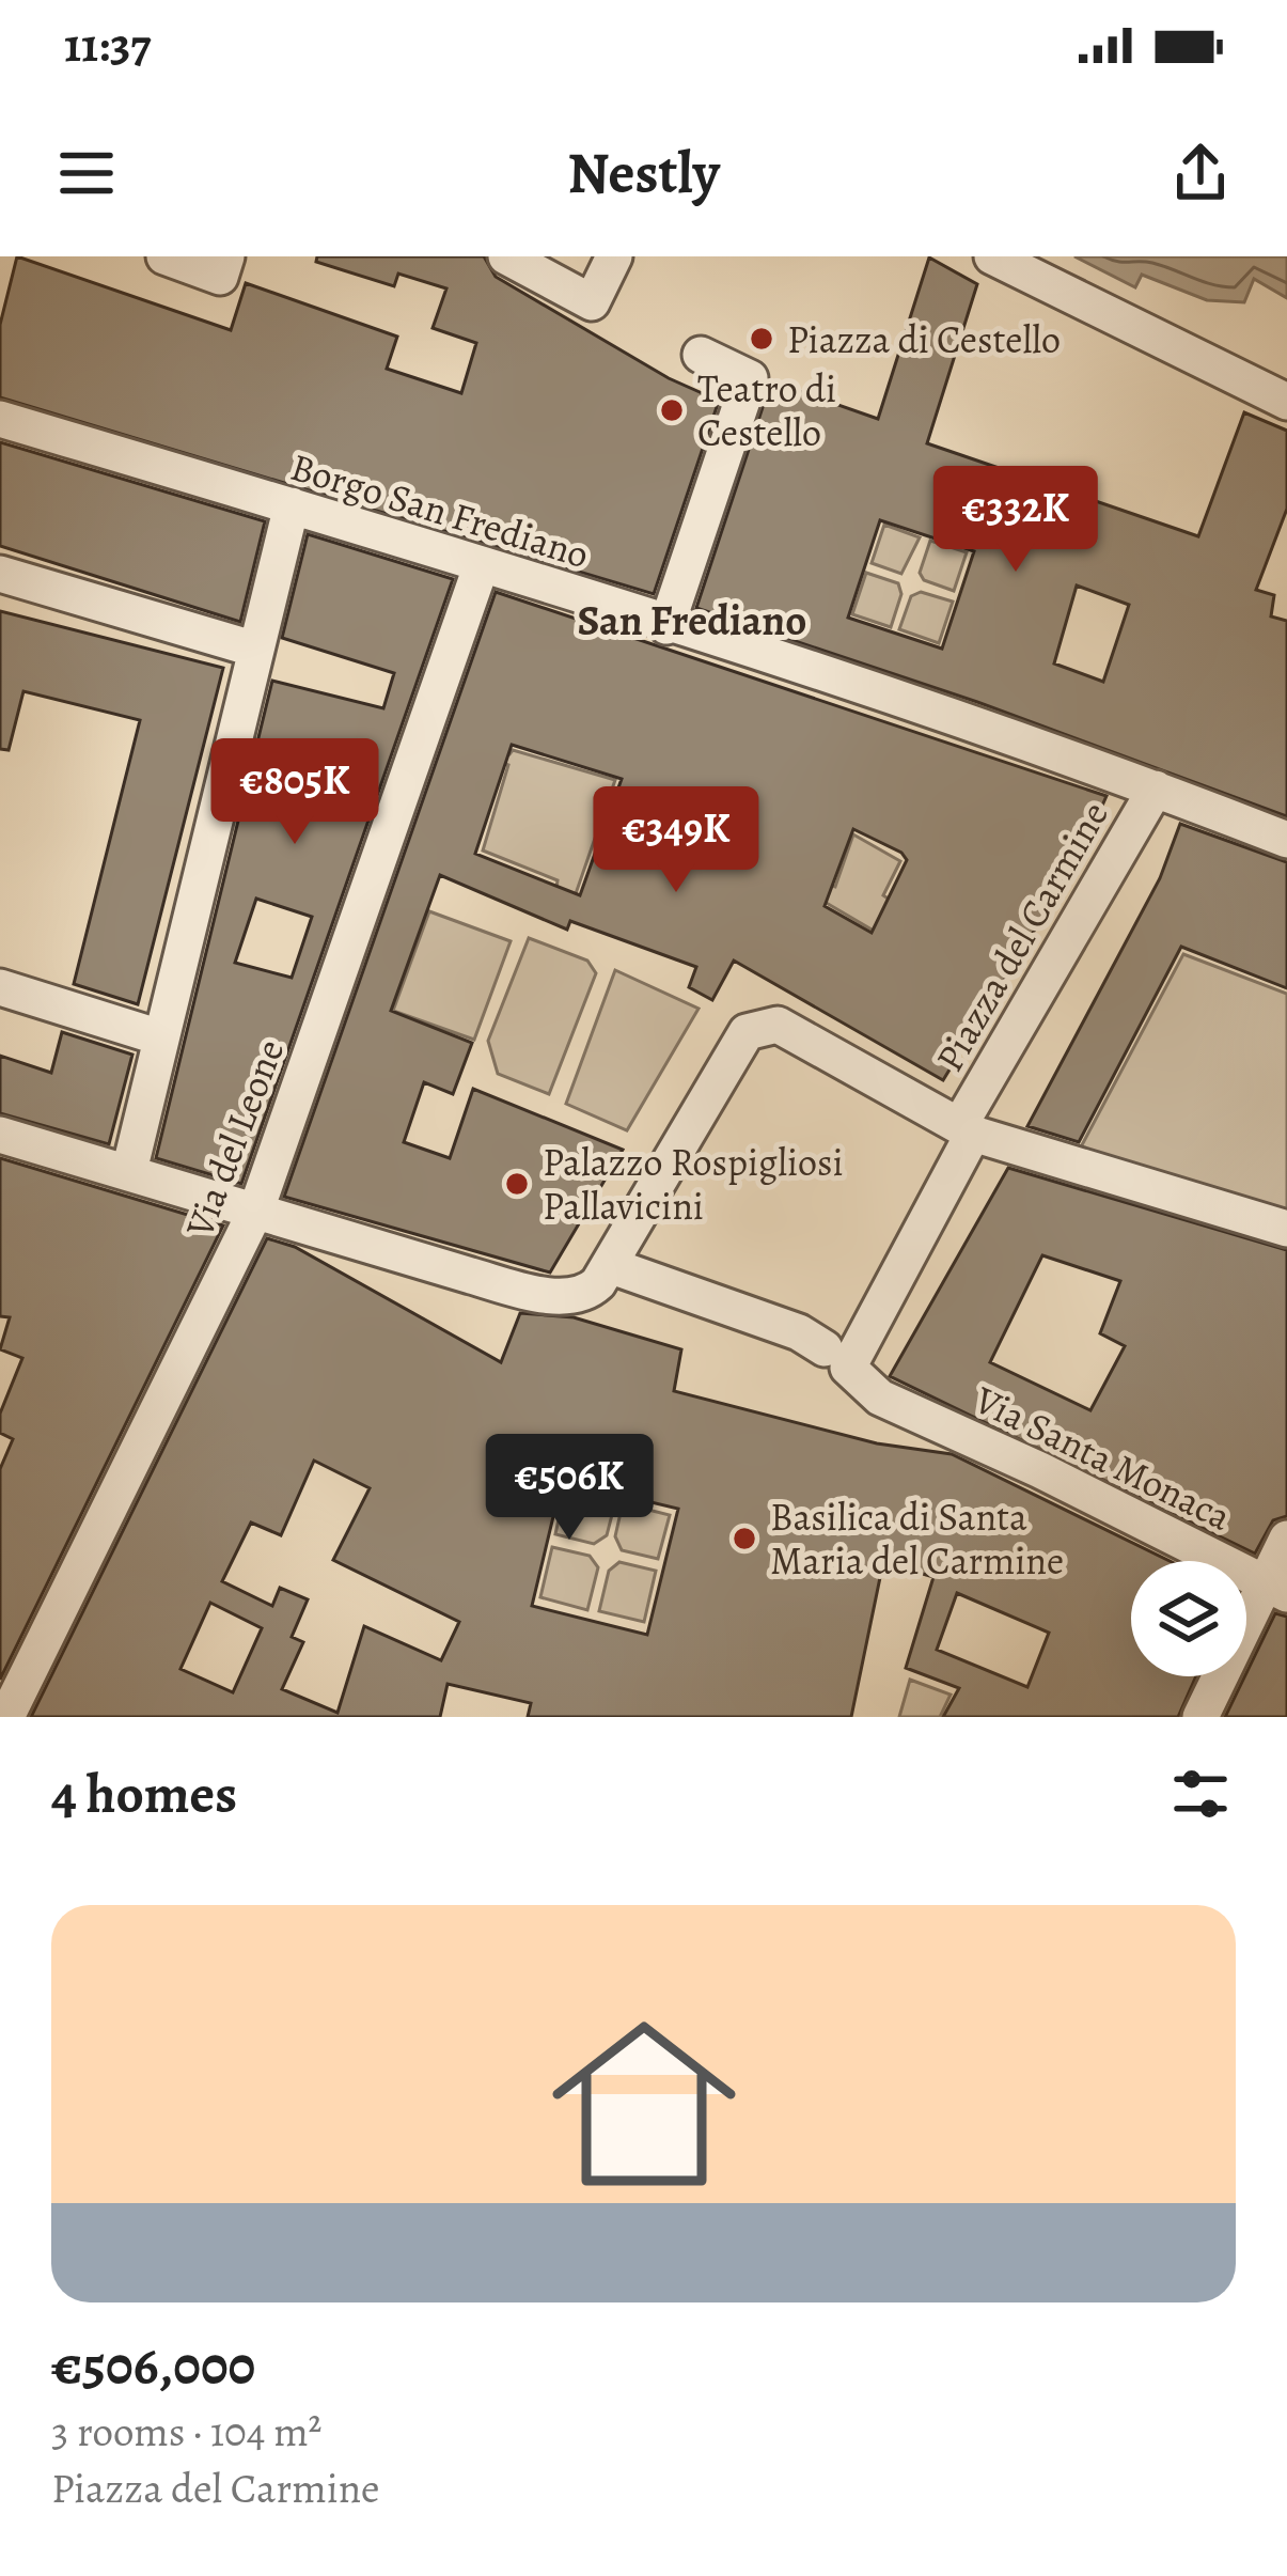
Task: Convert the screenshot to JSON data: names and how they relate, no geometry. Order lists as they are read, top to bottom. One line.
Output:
{"streets":{"street":["Borgo San Frediano","Piazza del Carmine","Via del Leone","Via Santa Monaca"]},"crossings":[["Borgo San Frediano","Piazza del Carmine"],["Borgo San Frediano","Via del Leone"],["Piazza del Carmine","Via del Leone"],["Piazza del Carmine","Via Santa Monaca"]],"districts":["San Frediano"],"places":["Piazza di Cestello","Teatro di Cestello","Palazzo Rospigliosi Pallavicini","Basilica di Santa Maria del Carmine"],"page":{"status":"11:37","header":"Nestly","price":["€332K","€805K","€349K","€506K"],"heading":"4 homes","list":[{"name":"€506,000","note":"3 rooms · 104 m² · Piazza del Carmine"}]}}
